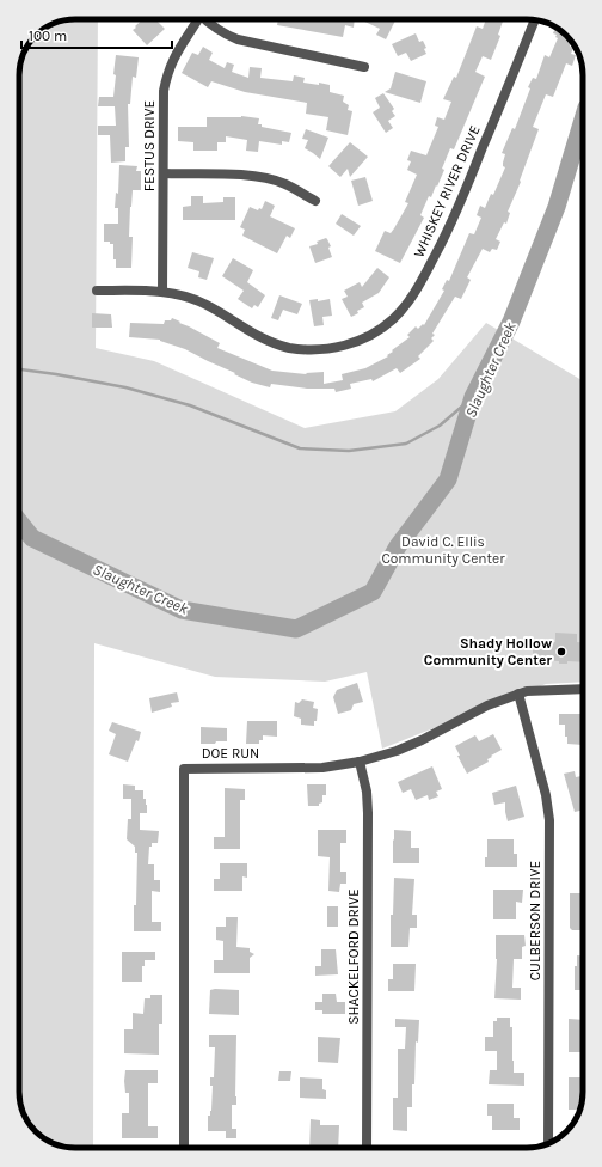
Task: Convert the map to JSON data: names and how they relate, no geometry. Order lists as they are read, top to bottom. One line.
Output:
{"streets":{"street":["FESTUS DRIVE","WHISKEY RIVER DRIVE","DOE RUN","CULBERSON DRIVE","SHACKELFORD DRIVE"]},"crossings":[["FESTUS DRIVE","WHISKEY RIVER DRIVE"],["DOE RUN","CULBERSON DRIVE"],["DOE RUN","SHACKELFORD DRIVE"]],"water":["Slaughter Creek"],"parks":["David C. Ellis Community Center"],"places":["Shady Hollow Community Center"],"scale_bar":"100 m"}
